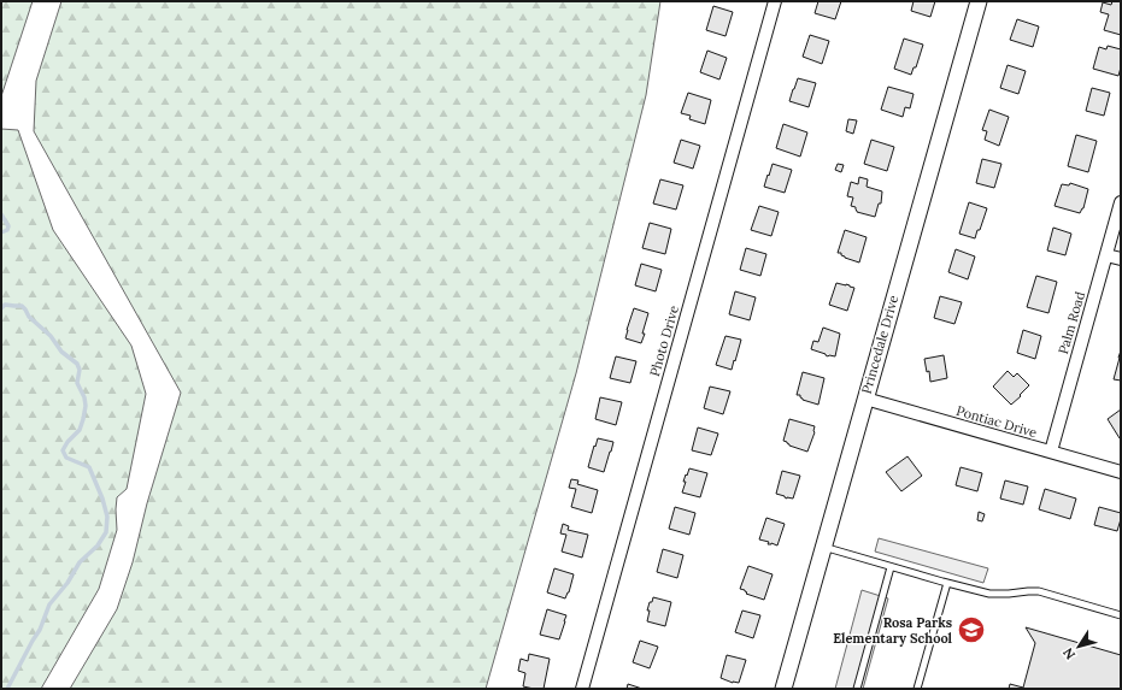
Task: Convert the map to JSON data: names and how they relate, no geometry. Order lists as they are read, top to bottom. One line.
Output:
{"streets":{"street":["Palm Road","Photo Drive","Princedale Drive","Pontiac Drive"]},"crossings":[["Palm Road","Pontiac Drive"],["Princedale Drive","Pontiac Drive"]],"places":{"school or university":["Rosa Parks Elementary School"]},"north":"bottom left"}
